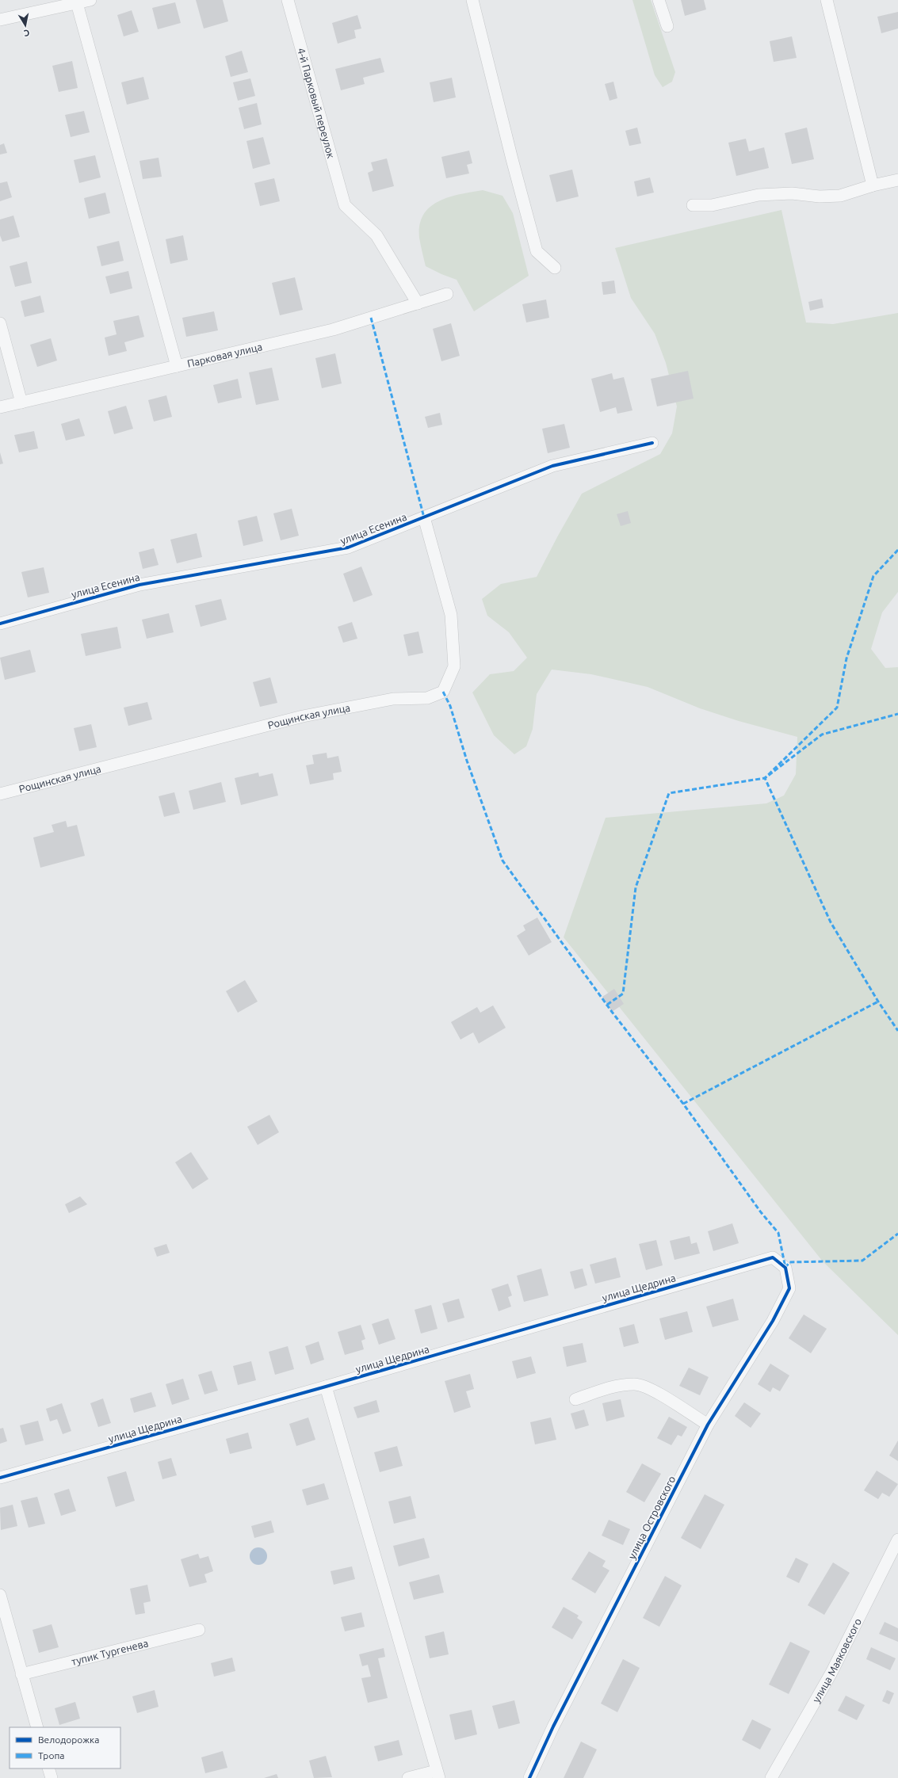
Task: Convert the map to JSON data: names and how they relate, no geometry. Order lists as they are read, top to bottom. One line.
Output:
{"streets":{"street":["4-й Парковый переулок","Парковая улица","улица Есенина","Рощинская улица","улица Щедрина","улица Островского","тупик Тургенева","улица Маяковского"]},"crossings":[["4-й Парковый переулок","Парковая улица"],["улица Есенина","Рощинская улица"],["улица Щедрина","улица Островского"]],"legend":["Велодорожка","Тропа"],"north":"bottom"}
